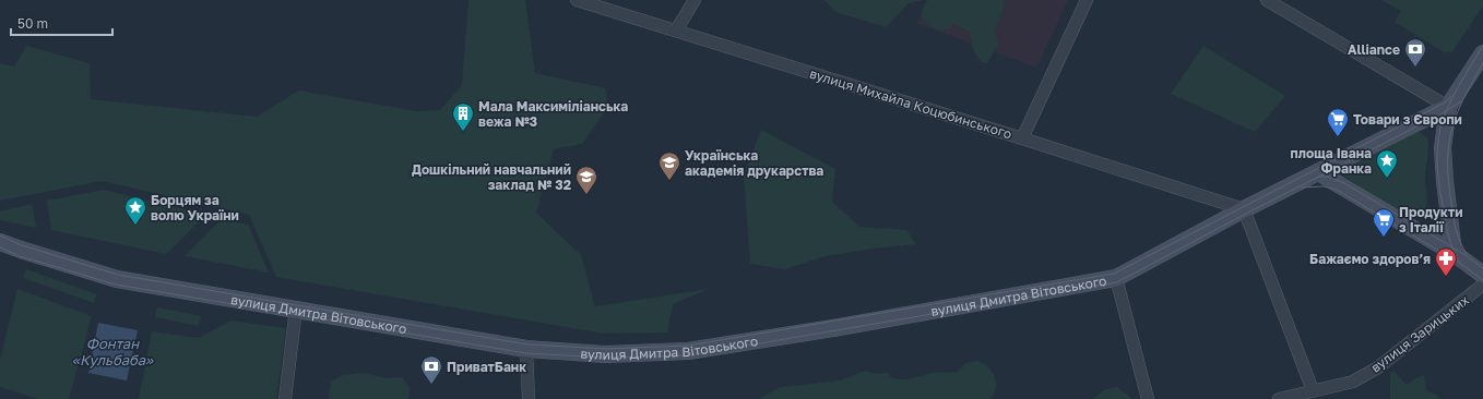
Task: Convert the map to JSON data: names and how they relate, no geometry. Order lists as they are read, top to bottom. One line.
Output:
{"streets":{"main road":["вулиця Дмитра Вітовського"],"street":["вулиця Михайла Коцюбинського","вулиця Зарицьких"]},"crossings":[["вулиця Михайла Коцюбинського","вулиця Дмитра Вітовського"]],"water":["Фонтан «Кульбаба»"],"places":{"bank":["Alliance","ПриватБанк"],"building":["Мала Максиміліанська вежа №3"],"supermarket":["Товари з Європи","Продукти з Італії"],"place":["площа Івана Франка","Борцям за волю України"],"school or university":["Українська академія друкарства","Дошкільний навчальний заклад № 32"],"pharmacy":["Бажаємо здоровʼя"]},"scale_bar":"50 m"}
